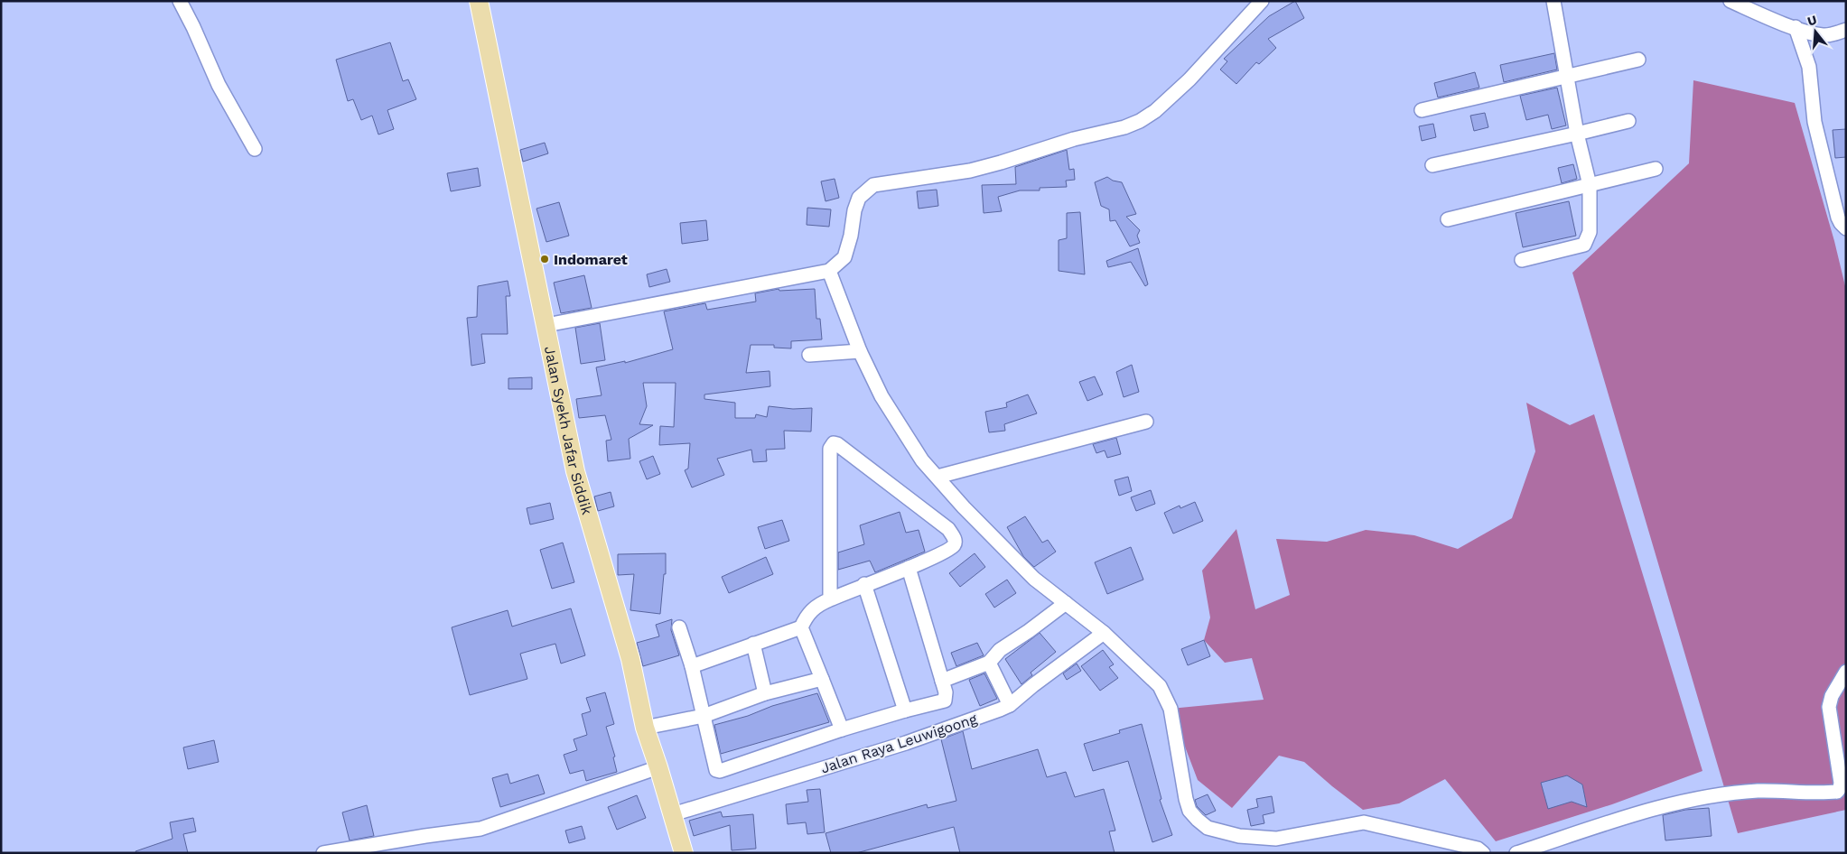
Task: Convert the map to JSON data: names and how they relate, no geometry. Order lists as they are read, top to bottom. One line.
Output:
{"streets":{"main road":["Jalan Syekh Jafar Siddik"],"street":["Jalan Raya Leuwigoong"]},"crossings":[["Jalan Syekh Jafar Siddik","Jalan Raya Leuwigoong"]],"places":["Indomaret"],"north":"top"}
